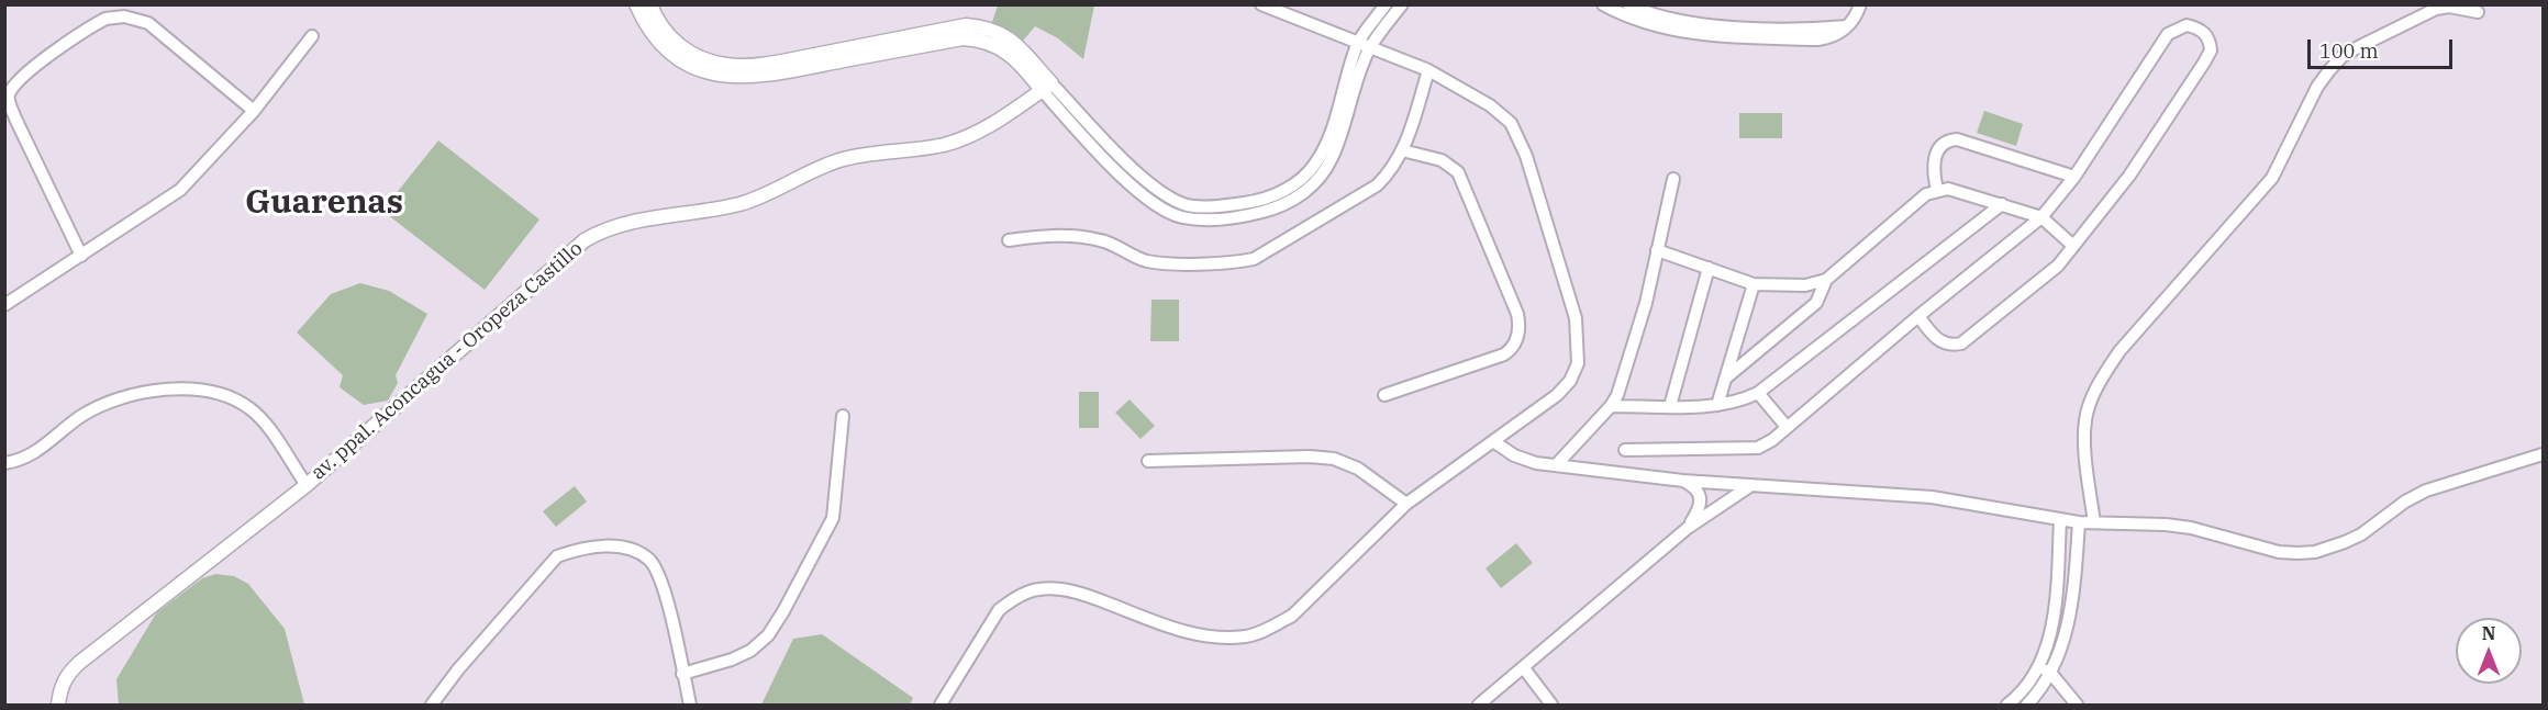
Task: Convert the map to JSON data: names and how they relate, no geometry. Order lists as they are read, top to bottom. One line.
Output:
{"streets":{"street":["av. ppal. Aconcagua - Oropeza Castillo"]},"districts":["Guarenas"],"scale_bar":"100 m","north":"top"}
